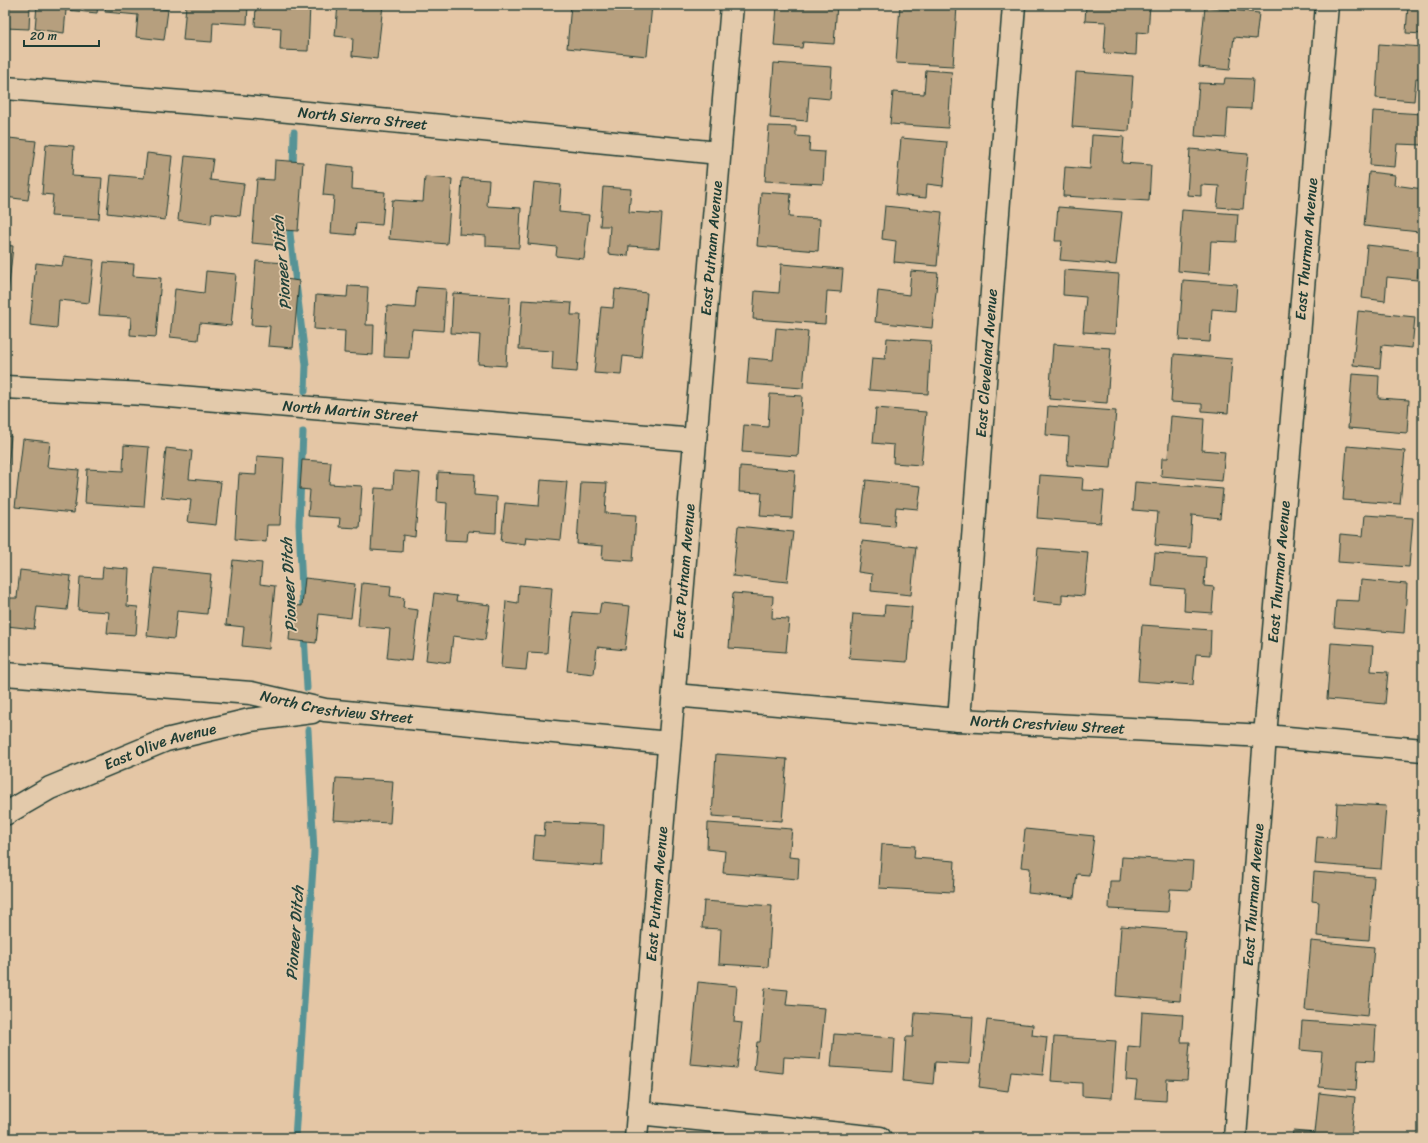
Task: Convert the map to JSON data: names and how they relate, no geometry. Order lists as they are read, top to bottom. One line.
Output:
{"streets":{"street":["North Sierra Street","East Thurman Avenue","East Putnam Avenue","East Cleveland Avenue","North Martin Street","North Crestview Street","East Olive Avenue"]},"crossings":[["North Sierra Street","East Putnam Avenue"],["East Thurman Avenue","North Crestview Street"],["East Putnam Avenue","North Martin Street"],["East Putnam Avenue","North Crestview Street"],["East Cleveland Avenue","North Crestview Street"],["North Crestview Street","East Olive Avenue"]],"water":["Pioneer Ditch"],"scale_bar":"20 m"}
